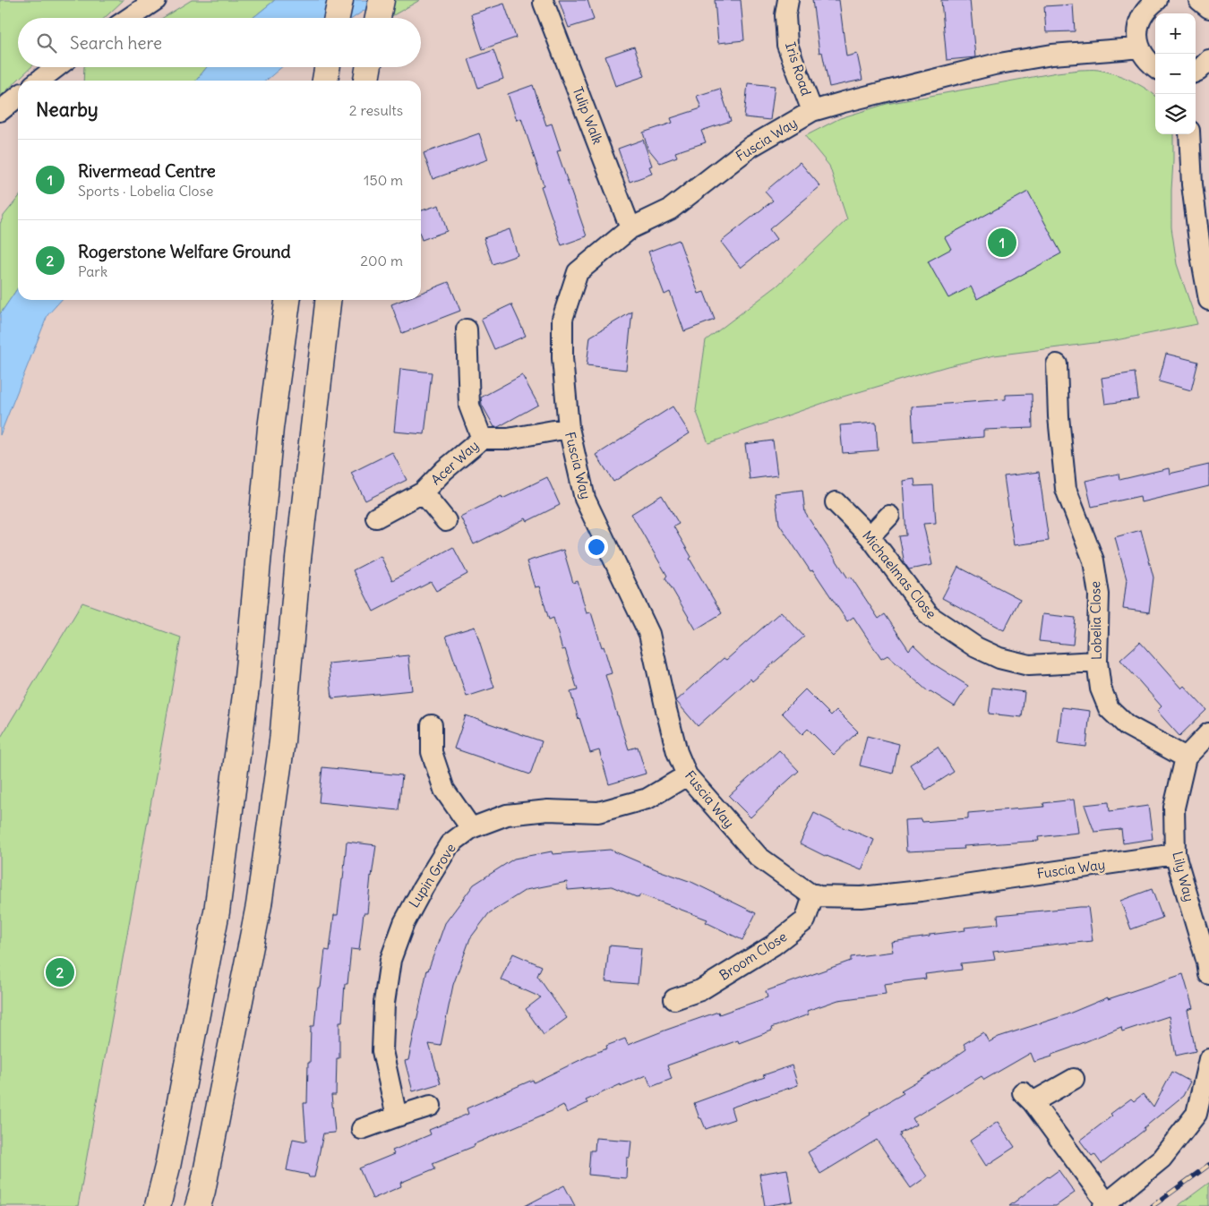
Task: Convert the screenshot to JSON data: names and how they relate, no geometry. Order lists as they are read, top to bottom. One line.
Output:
{"streets":{"street":["Iris Road","Tulip Walk","Fuscia Way","Acer Way","Michaelmas Close","Lobelia Close","Lupin Grove","Lily Way","Broom Close"]},"crossings":[["Iris Road","Fuscia Way"],["Tulip Walk","Fuscia Way"],["Fuscia Way","Acer Way"],["Fuscia Way","Lupin Grove"],["Fuscia Way","Lily Way"],["Fuscia Way","Broom Close"],["Michaelmas Close","Lobelia Close"],["Lobelia Close","Lily Way"]],"page":{"map_buttons":["+","−"],"search":"Search here","heading":["Nearby","2 results"],"list":[{"mark":"1","name":"Rivermead Centre","note":"Sports · Lobelia Close","value":"150 m"},{"mark":"2","name":"Rogerstone Welfare Ground","note":"Park","value":"200 m"}],"pins":["1","2"]}}
